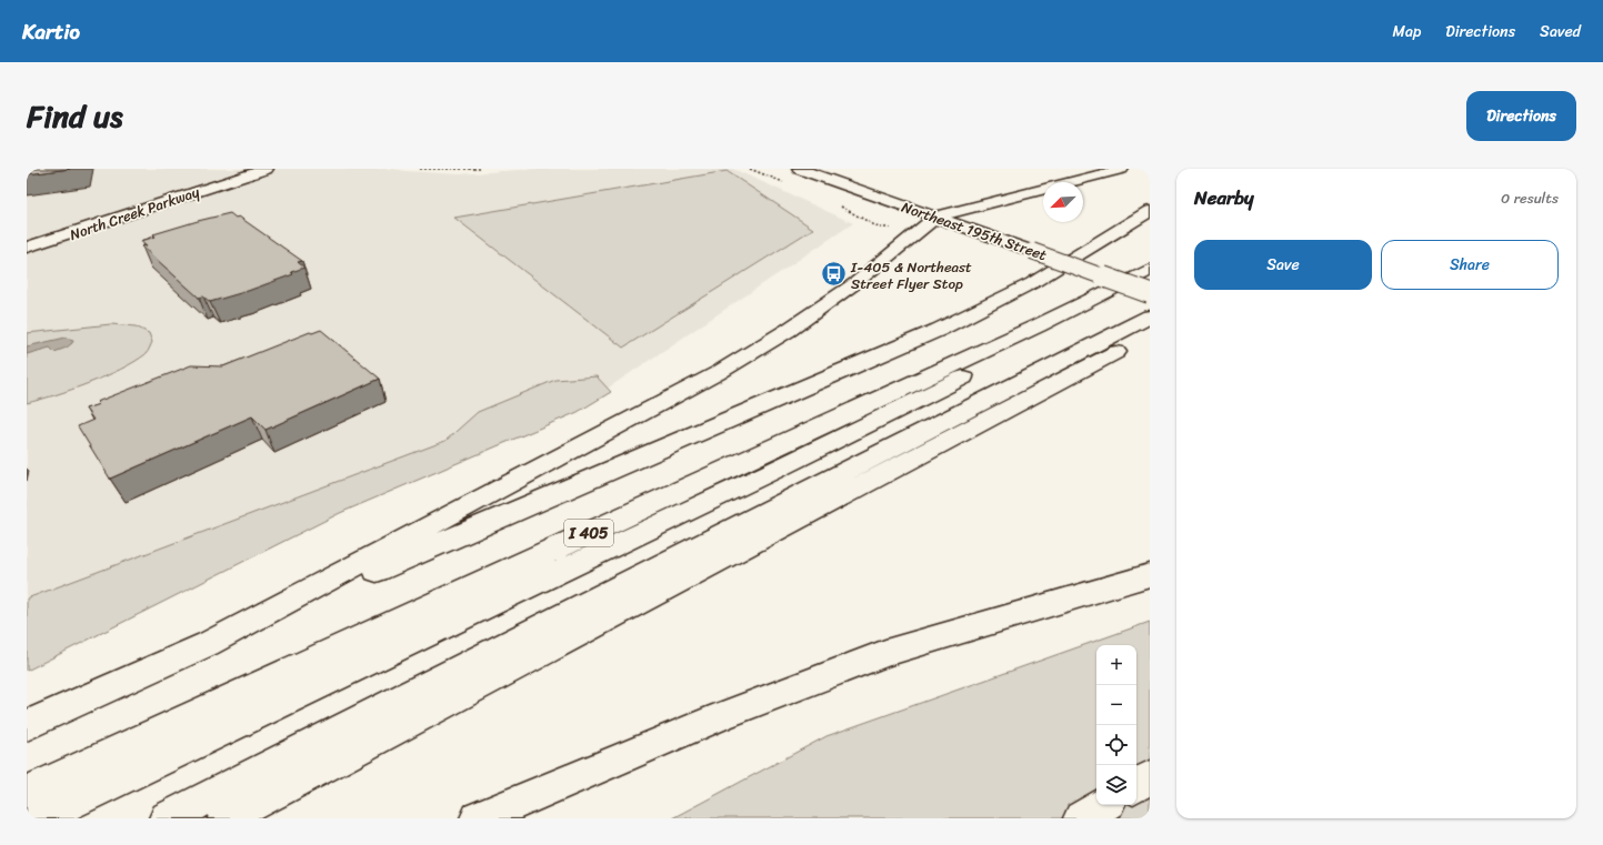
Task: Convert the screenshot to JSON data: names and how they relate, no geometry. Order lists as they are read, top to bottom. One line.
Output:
{"streets":{"main road":["North Creek Parkway","Northeast 195th Street","I 405"]},"places":{"bus stop":["I-405 & Northeast Street Flyer Stop"]},"north":"bottom left","page":{"header":"Kartio","nav":["Map","Directions","Saved"],"title":"Find us","buttons":["Directions",["Save","Share"]],"heading":["Nearby","0 results"],"map_buttons":["+","−"]}}
